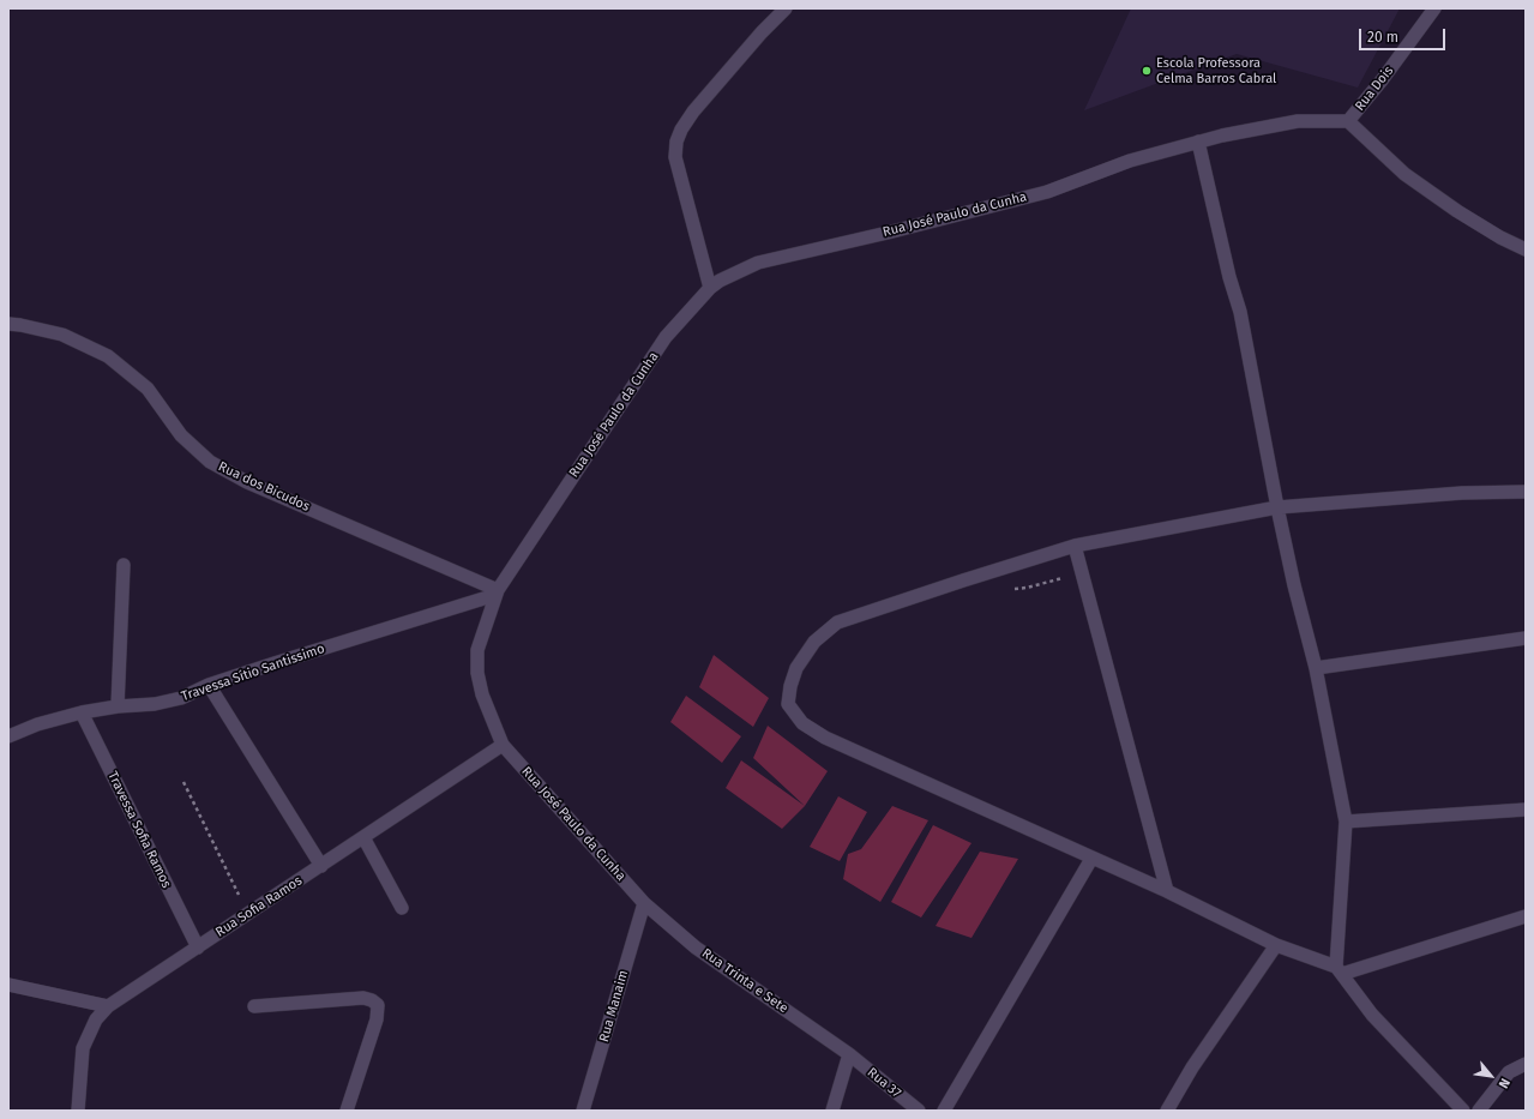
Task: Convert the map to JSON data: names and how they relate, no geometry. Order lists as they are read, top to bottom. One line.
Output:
{"streets":{"street":["Rua Dois","Rua José Paulo da Cunha","Rua dos Bicudos","Travessa Sítio Santissimo","Travessa Sofia Ramos","Rua Sofia Ramos","Rua Trinta e Sete","Rua Manaim","Rua 37"]},"crossings":[["Rua Dois","Rua José Paulo da Cunha"],["Rua José Paulo da Cunha","Rua dos Bicudos"],["Rua José Paulo da Cunha","Travessa Sítio Santissimo"],["Rua José Paulo da Cunha","Rua Sofia Ramos"],["Rua José Paulo da Cunha","Rua Trinta e Sete"],["Rua José Paulo da Cunha","Rua Manaim"],["Rua dos Bicudos","Travessa Sítio Santissimo"],["Travessa Sítio Santissimo","Travessa Sofia Ramos"],["Travessa Sofia Ramos","Rua Sofia Ramos"],["Rua Trinta e Sete","Rua Manaim"],["Rua Trinta e Sete","Rua 37"]],"places":["Escola Professora Celma Barros Cabral"],"scale_bar":"20 m","north":"bottom right"}
